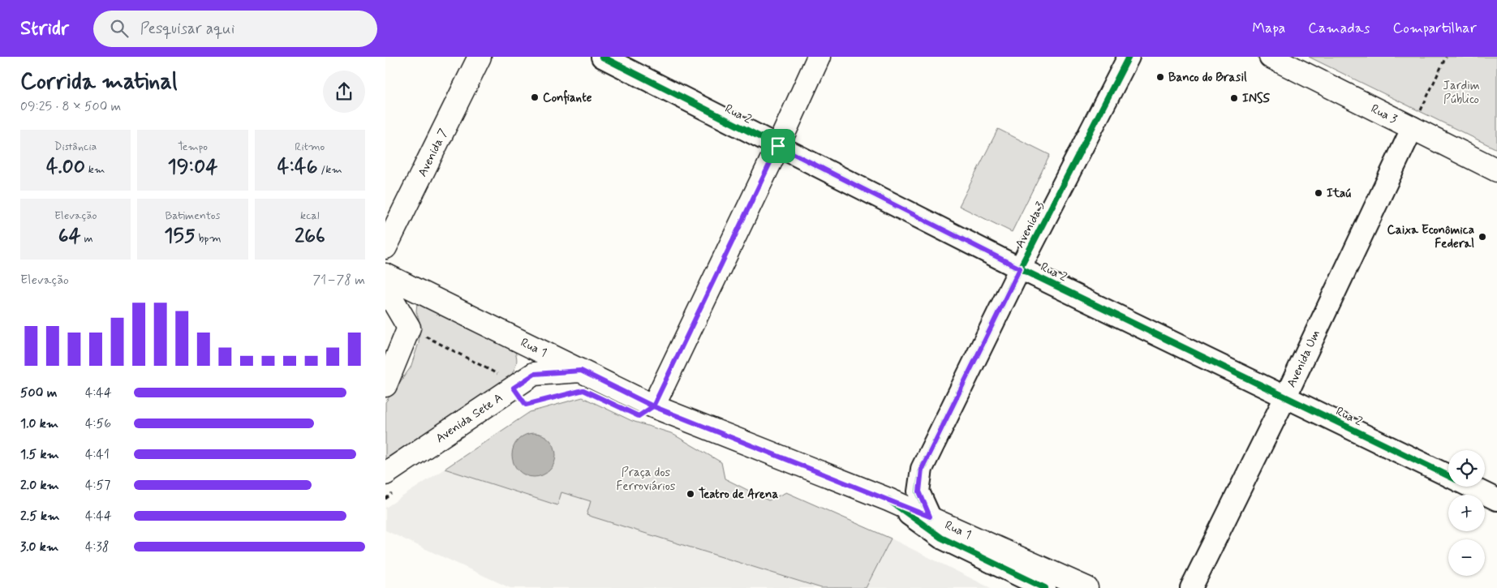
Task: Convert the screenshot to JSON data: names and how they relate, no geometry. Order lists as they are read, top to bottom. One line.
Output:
{"streets":{"main road":["Rua 3","Avenida 7","Rua 1","Avenida Sete A"],"street":["Rua 2","Avenida 3","Avenida Um"]},"crossings":[["Rua 2","Avenida 3"],["Rua 2","Avenida Um"],["Rua 3","Avenida Um"],["Avenida 3","Rua 1"],["Rua 1","Avenida Sete A"]],"parks":["Jardim Público","Praça dos Ferroviários"],"places":["Banco do Brasil","Confiante","INSS","Itaú","Caixa Econômica Federal","Teatro de Arena"],"page":{"header":"Stridr","search":"Pesquisar aqui","nav":["Mapa","Camadas","Compartilhar"],"heading":["Corrida matinal","09:25 · 8 × 500 m"],"stats":[["Distância","4.00 km"],["Tempo","19:04"],["Ritmo","4:46 /km"],["Elevação","64 m"],["Batimentos","155 bpm"],["kcal","266"]],"chart":["Elevação","71–78 m"],"list":[{"name":"500 m","note":"4:44"},{"name":"1.0 km","note":"4:56"},{"name":"1.5 km","note":"4:41"},{"name":"2.0 km","note":"4:57"},{"name":"2.5 km","note":"4:44"},{"name":"3.0 km","note":"4:38"}],"map_buttons":["+","−"]}}
